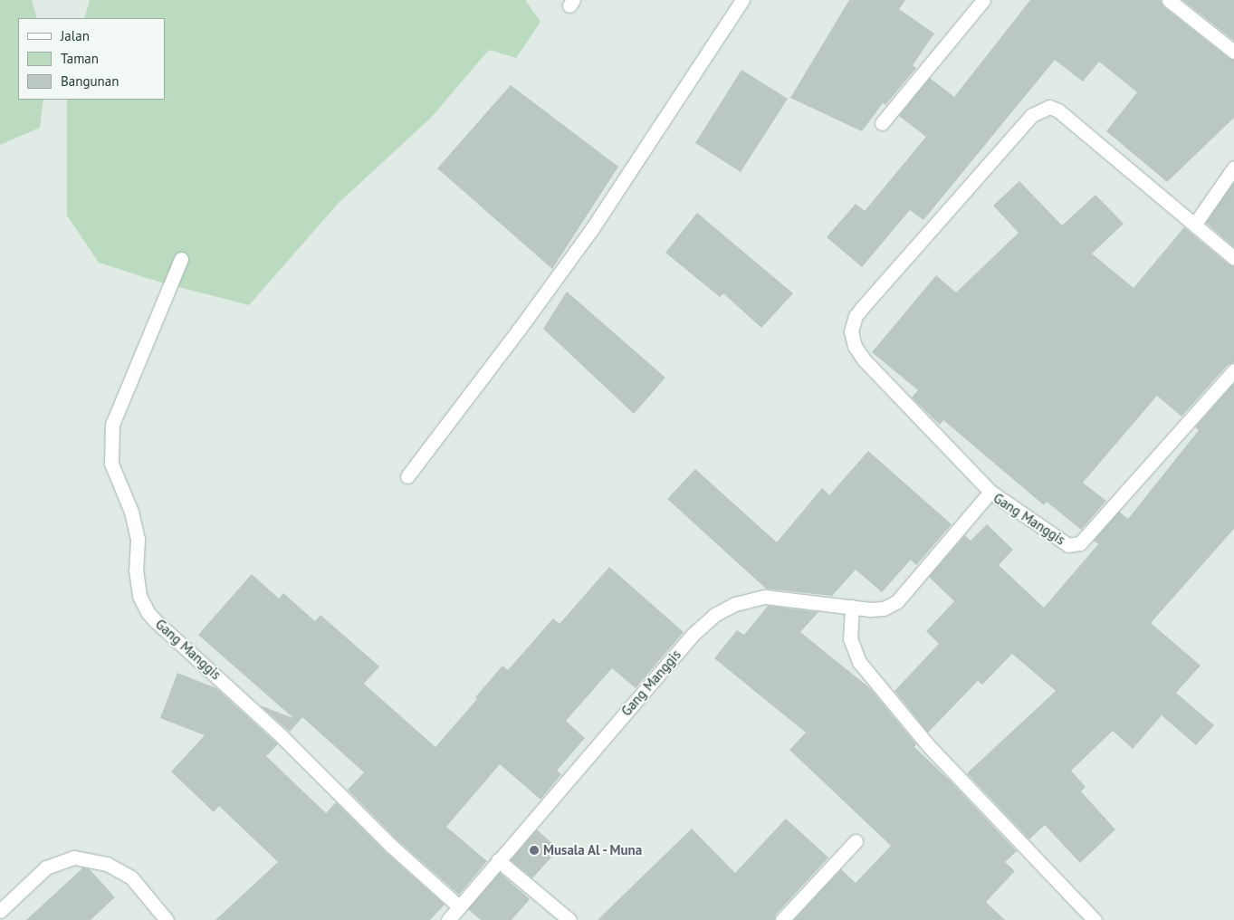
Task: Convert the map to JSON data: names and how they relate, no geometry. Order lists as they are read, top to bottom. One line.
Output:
{"streets":{"street":["Gang Manggis"]},"places":["Musala Al - Muna"],"legend":["Jalan","Taman","Bangunan"]}
